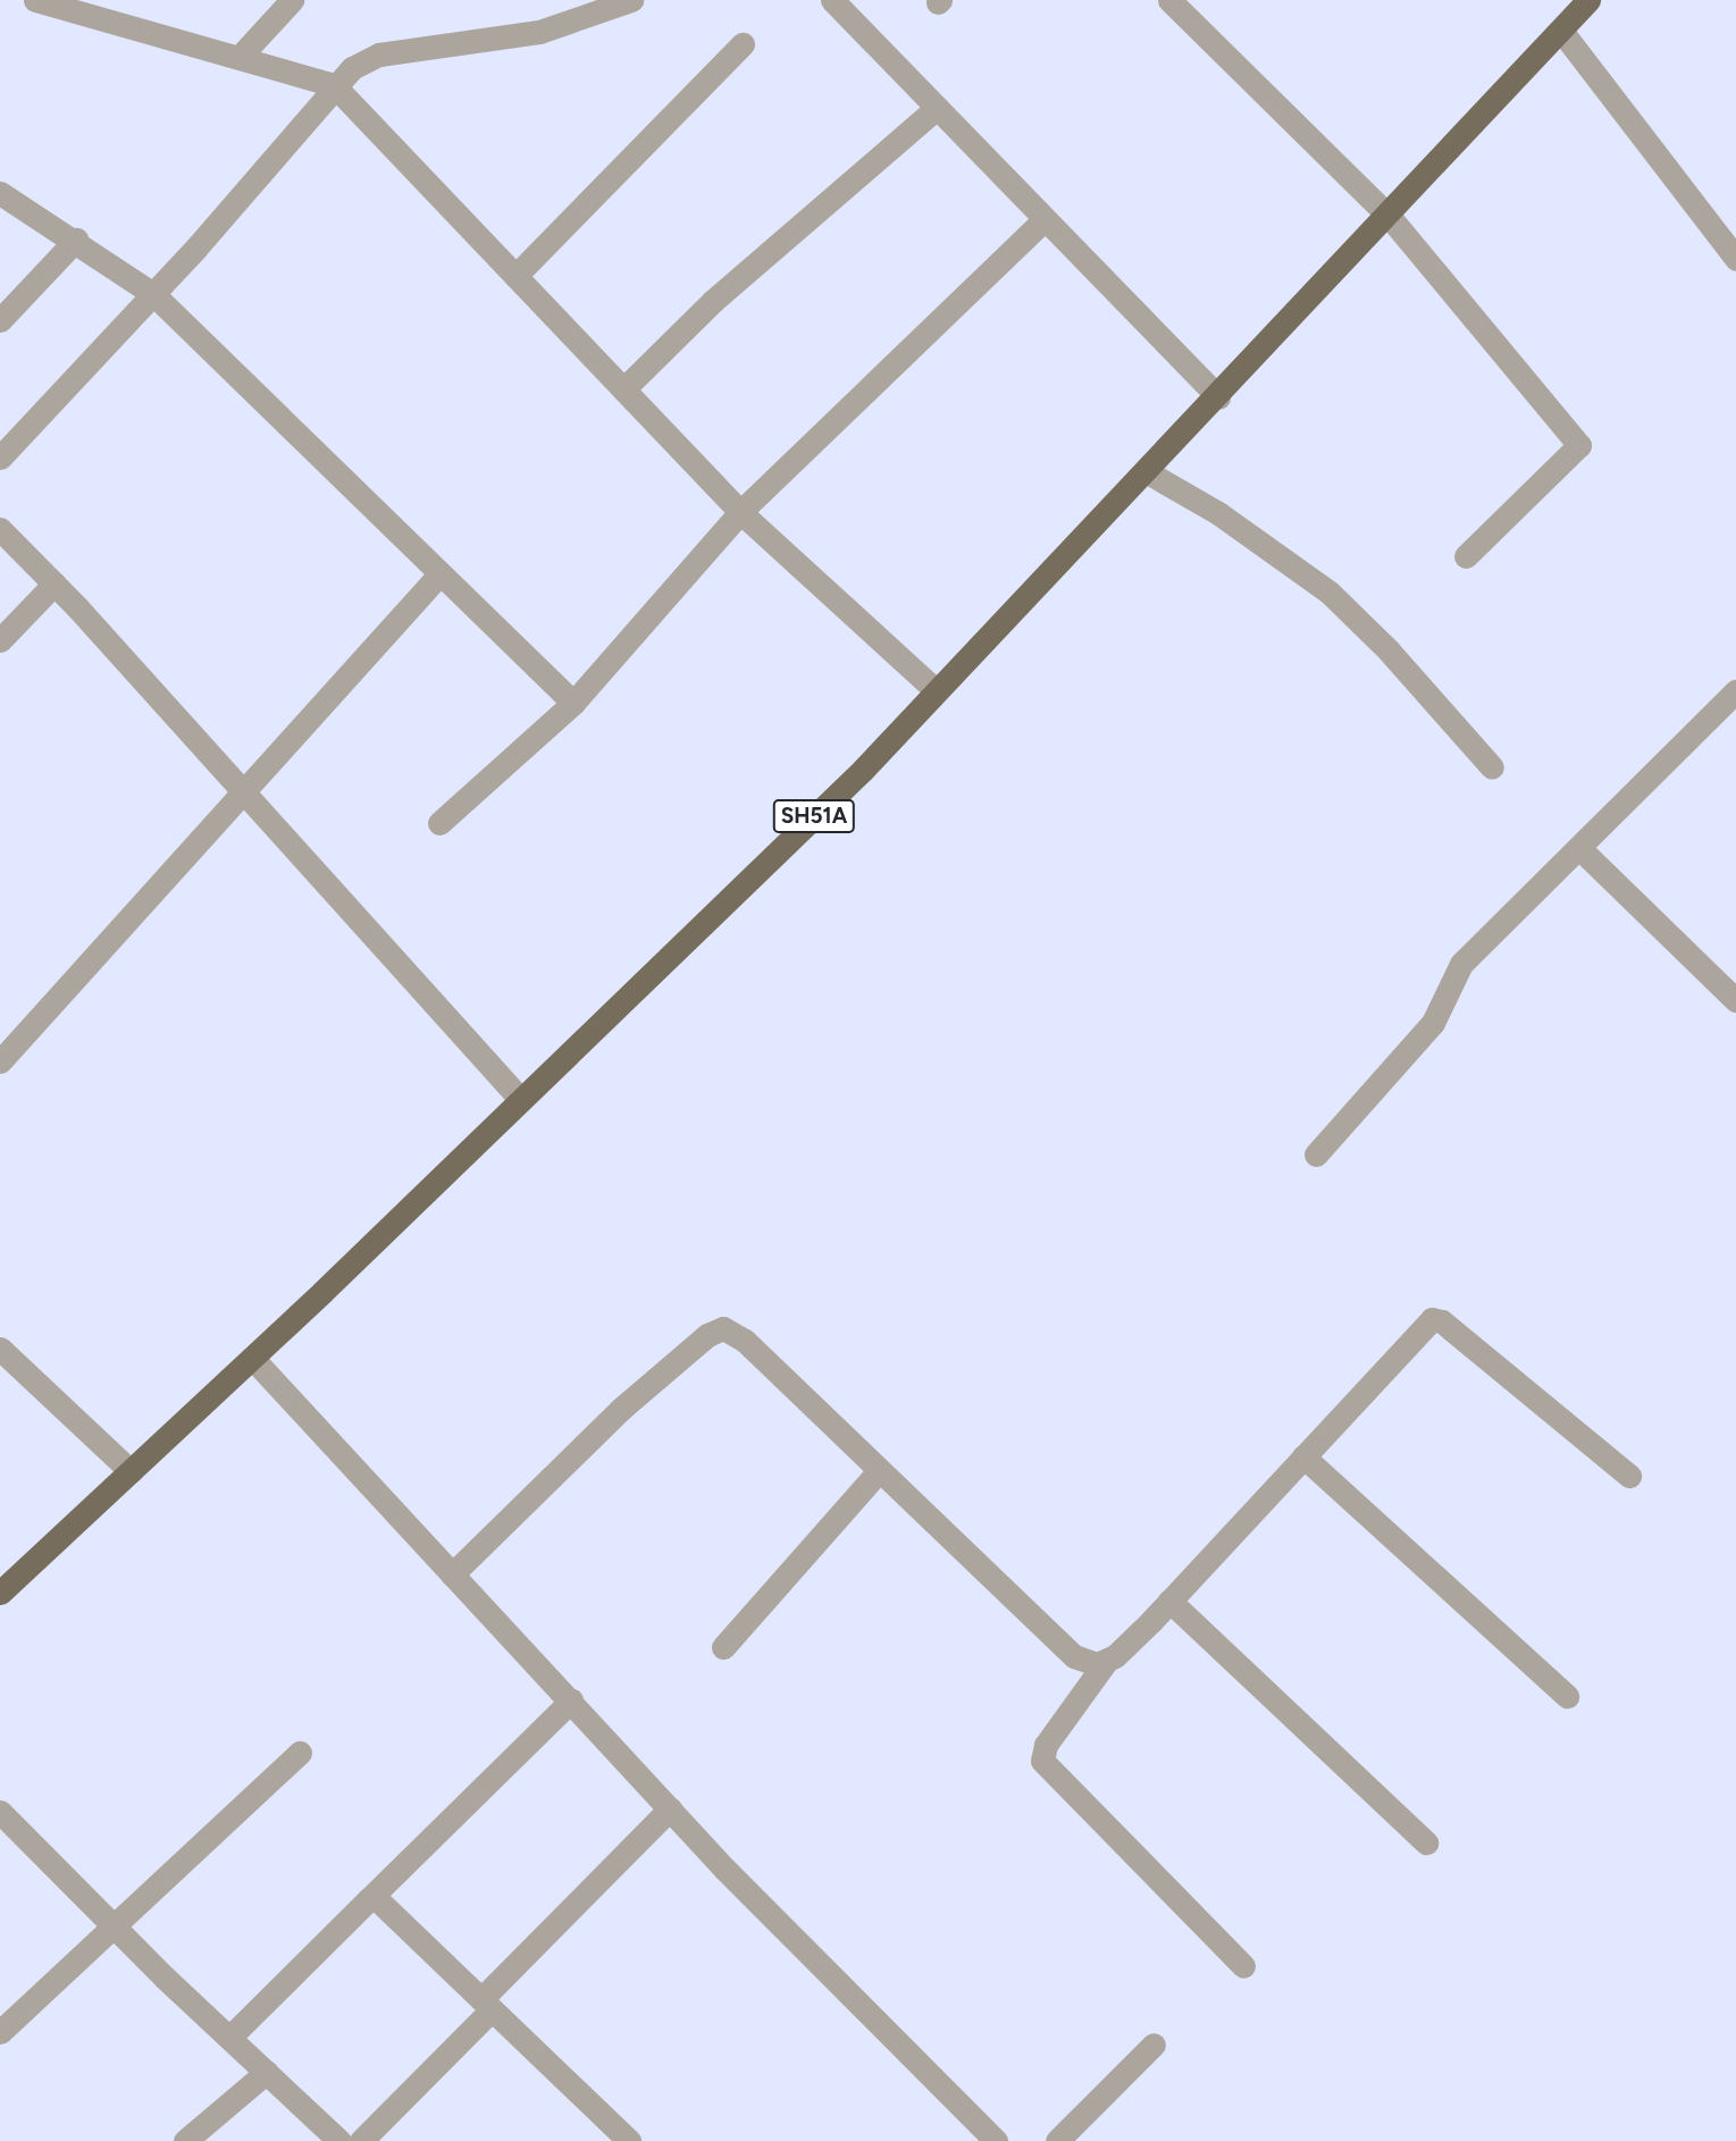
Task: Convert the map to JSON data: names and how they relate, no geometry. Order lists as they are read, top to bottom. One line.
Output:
{"streets":{"main road":["SH51A"]}}
